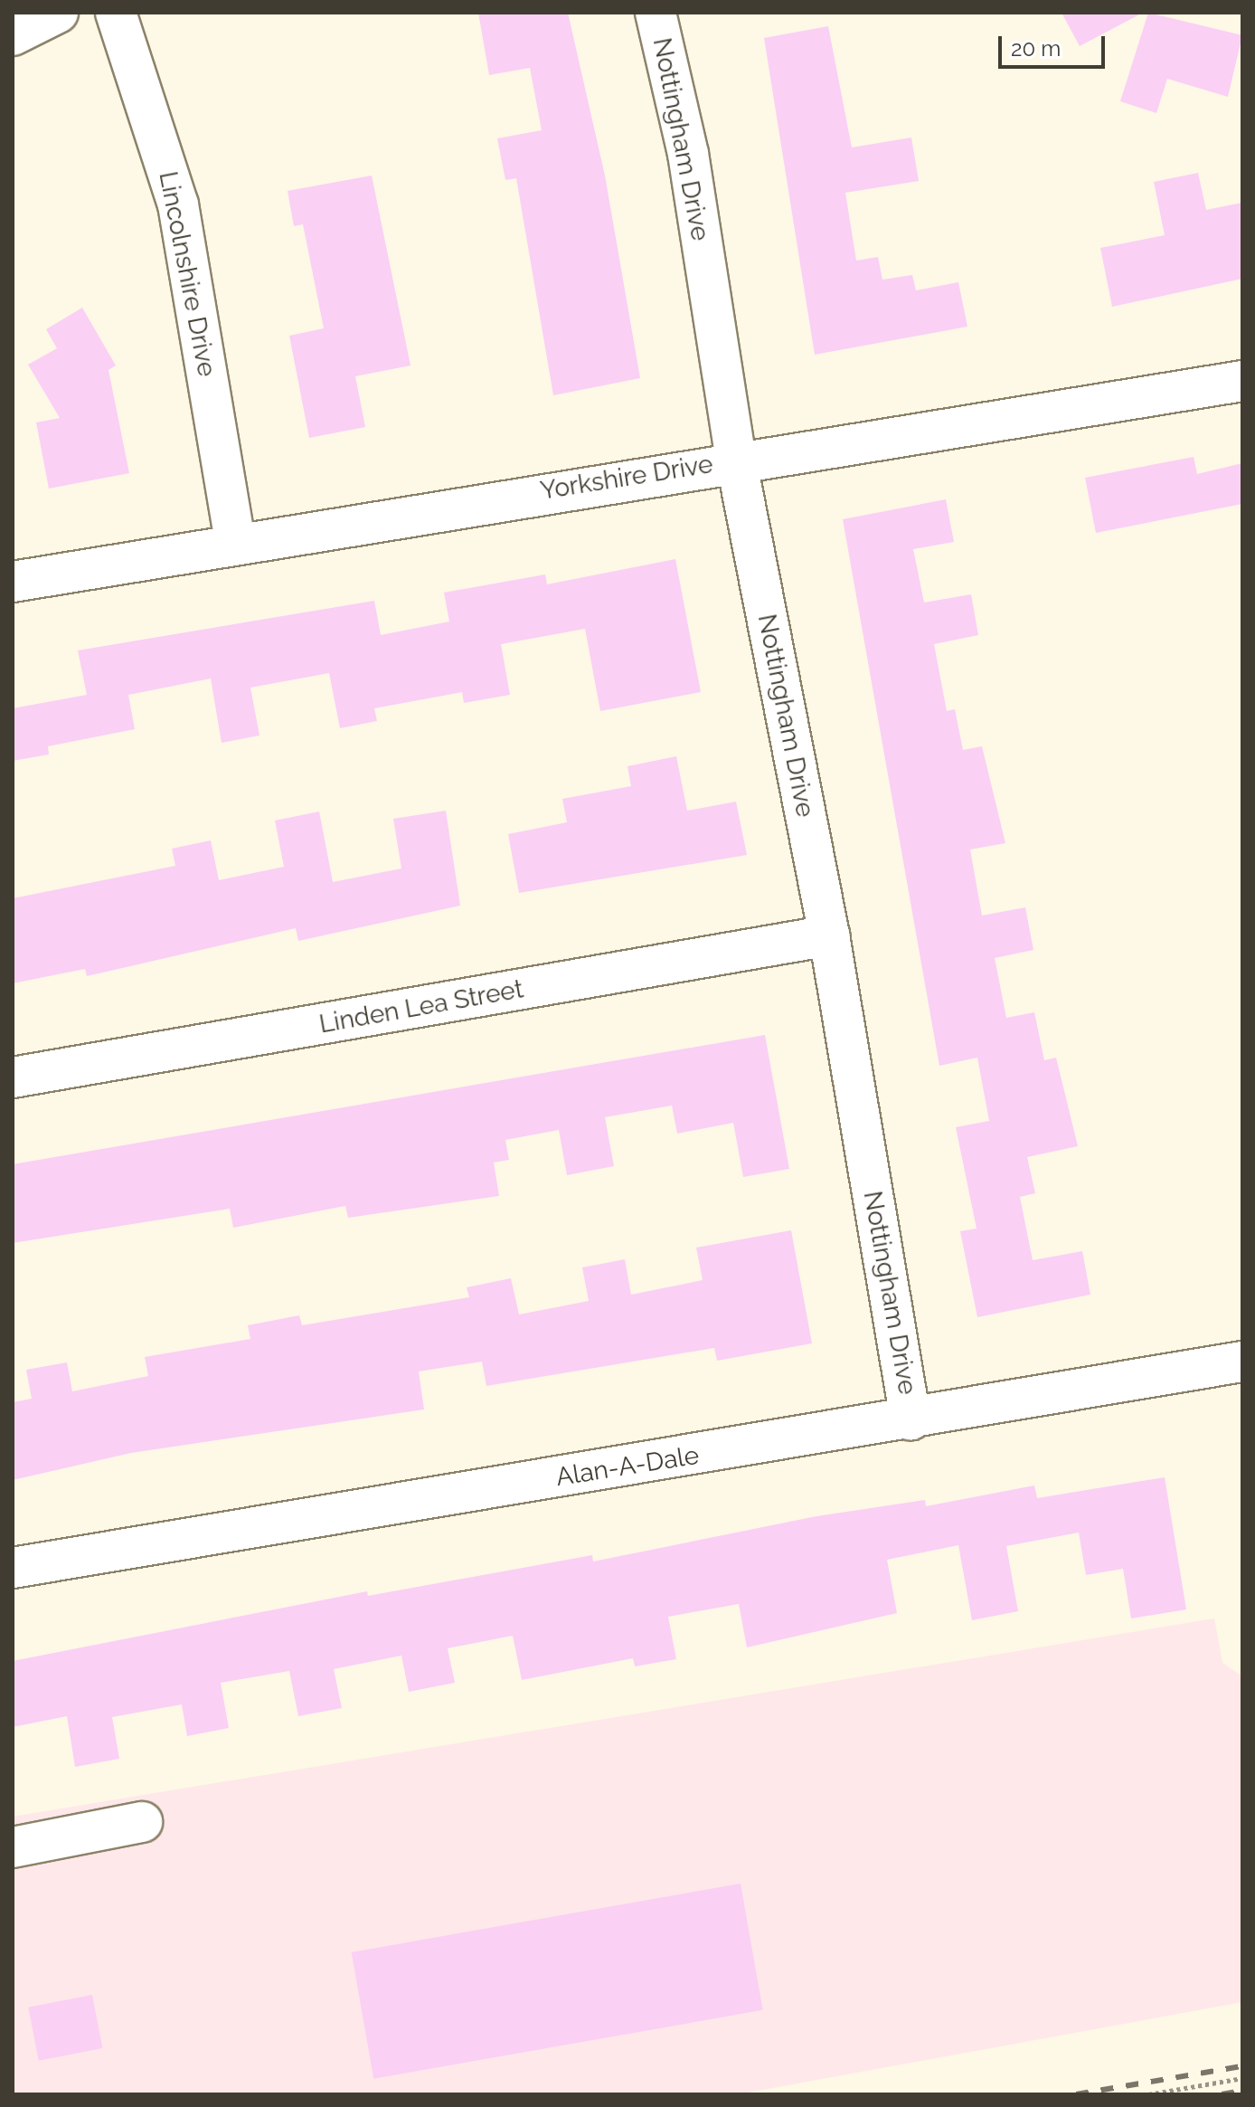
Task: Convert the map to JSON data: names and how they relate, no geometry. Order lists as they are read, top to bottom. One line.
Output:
{"streets":{"street":["Nottingham Drive","Lincolnshire Drive","Yorkshire Drive","Linden Lea Street","Alan-A-Dale"]},"crossings":[["Nottingham Drive","Yorkshire Drive"],["Nottingham Drive","Linden Lea Street"],["Nottingham Drive","Alan-A-Dale"],["Lincolnshire Drive","Yorkshire Drive"]],"scale_bar":"20 m"}
